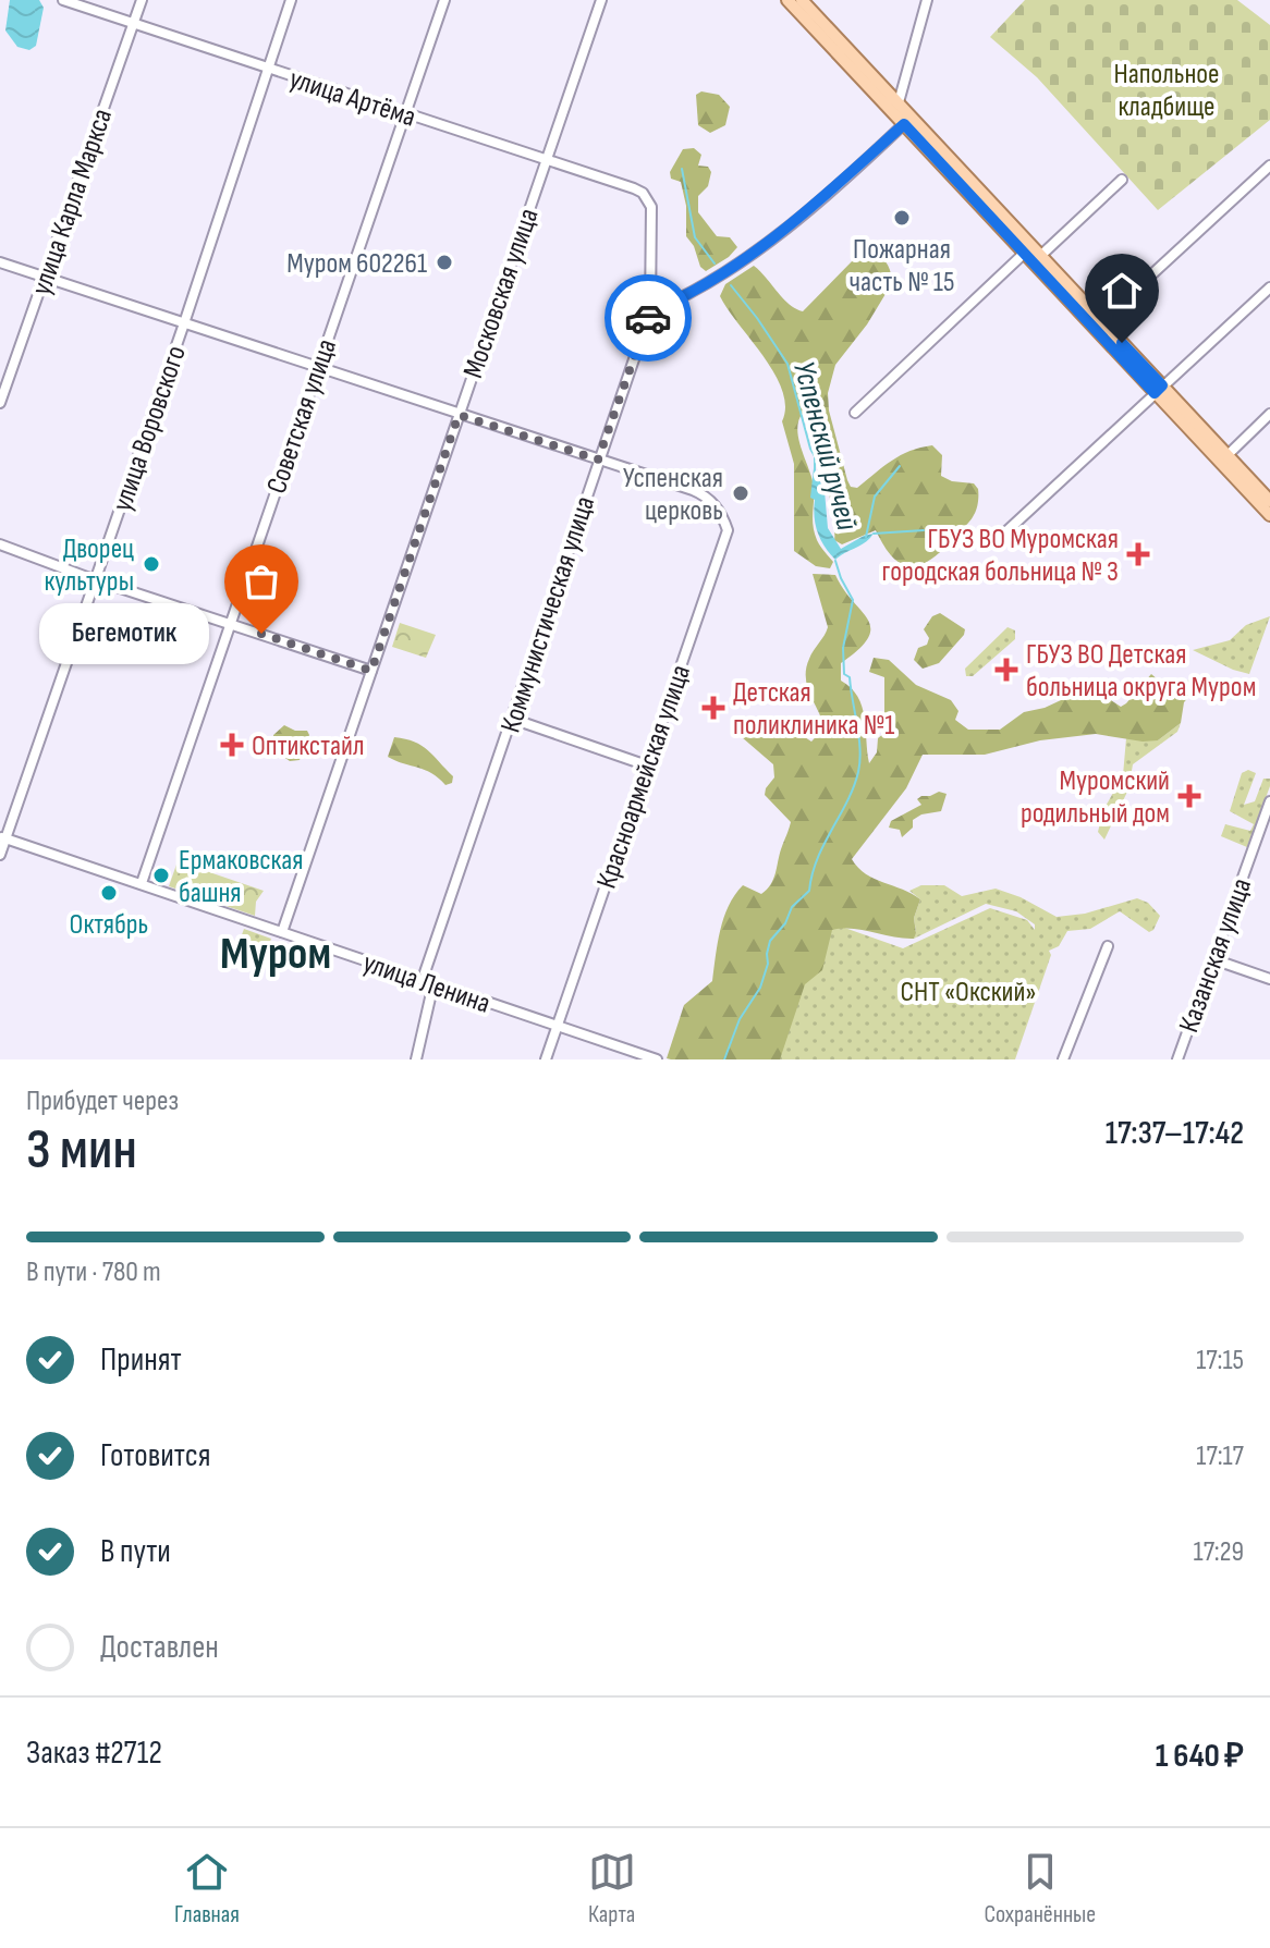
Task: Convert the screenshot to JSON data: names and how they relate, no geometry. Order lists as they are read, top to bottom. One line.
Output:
{"streets":{"street":["улица Артёма","улица Карла Маркса","Московская улица","Советская улица","улица Воровского","Коммунистическая улица","Красноармейская улица","Казанская улица","улица Ленина"]},"crossings":[["улица Артёма","улица Карла Маркса"],["улица Артёма","Московская улица"],["улица Артёма","Советская улица"],["улица Артёма","улица Воровского"],["улица Артёма","Коммунистическая улица"],["Московская улица","улица Ленина"],["Советская улица","улица Ленина"],["улица Воровского","улица Ленина"],["Коммунистическая улица","Красноармейская улица"],["Коммунистическая улица","улица Ленина"],["Красноармейская улица","улица Ленина"]],"districts":["Муром"],"water":["Успенский ручей"],"parks":["Напольное кладбище","СНТ «Окский»"],"places":{"other":["Пожарная часть № 15","Муром 602261","Успенская церковь","Дворец культуры","Бегемотик","Ермаковская башня","Октябрь"],"health":["ГБУЗ ВО Муромская городская больница № 3","ГБУЗ ВО Детская больница округа Муром","Детская поликлиника №1","Оптикстайл","Муромский родильный дом"]},"page":{"bubble":"Бегемотик","heading":["3 мин","Прибудет через","17:37–17:42"],"panel":["Заказ #2712","1 640 ₽"],"bar":"В пути · 780 m","list":[["Принят","17:15"],["Готовится","17:17"],["В пути","17:29"],"Доставлен"],"tabs":["Главная","Карта","Сохранённые"]}}
